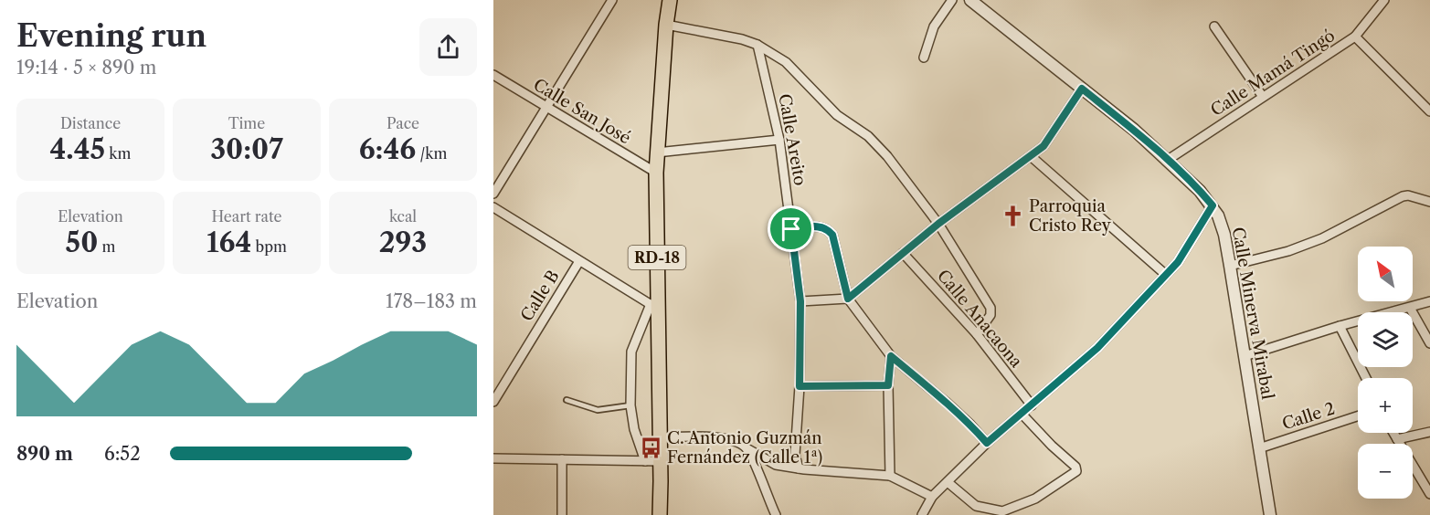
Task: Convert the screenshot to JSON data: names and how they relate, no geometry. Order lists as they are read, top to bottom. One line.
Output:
{"streets":{"main road":["RD-18"],"street":["Calle Mamá Tingó","Calle San José","Calle Areito","Calle B","Calle Minerva Mirabal","Calle Anacaona","Calle 2"]},"crossings":[["Calle Mamá Tingó","Calle Minerva Mirabal"],["Calle San José","RD-18"],["Calle Minerva Mirabal","Calle 2"]],"places":{"church":["Parroquia Cristo Rey"],"bus stop":["C. Antonio Guzmán Fernández (Calle 1ª)"]},"north":"top left","page":{"heading":["Evening run","19:14 · 5 × 890 m"],"stats":[["Distance","4.45 km"],["Time","30:07"],["Pace","6:46 /km"],["Elevation","50 m"],["Heart rate","164 bpm"],["kcal","293"]],"map_buttons":["+","−"],"chart":["Elevation","178–183 m"],"list":[{"name":"890 m","note":"6:52"}]}}
